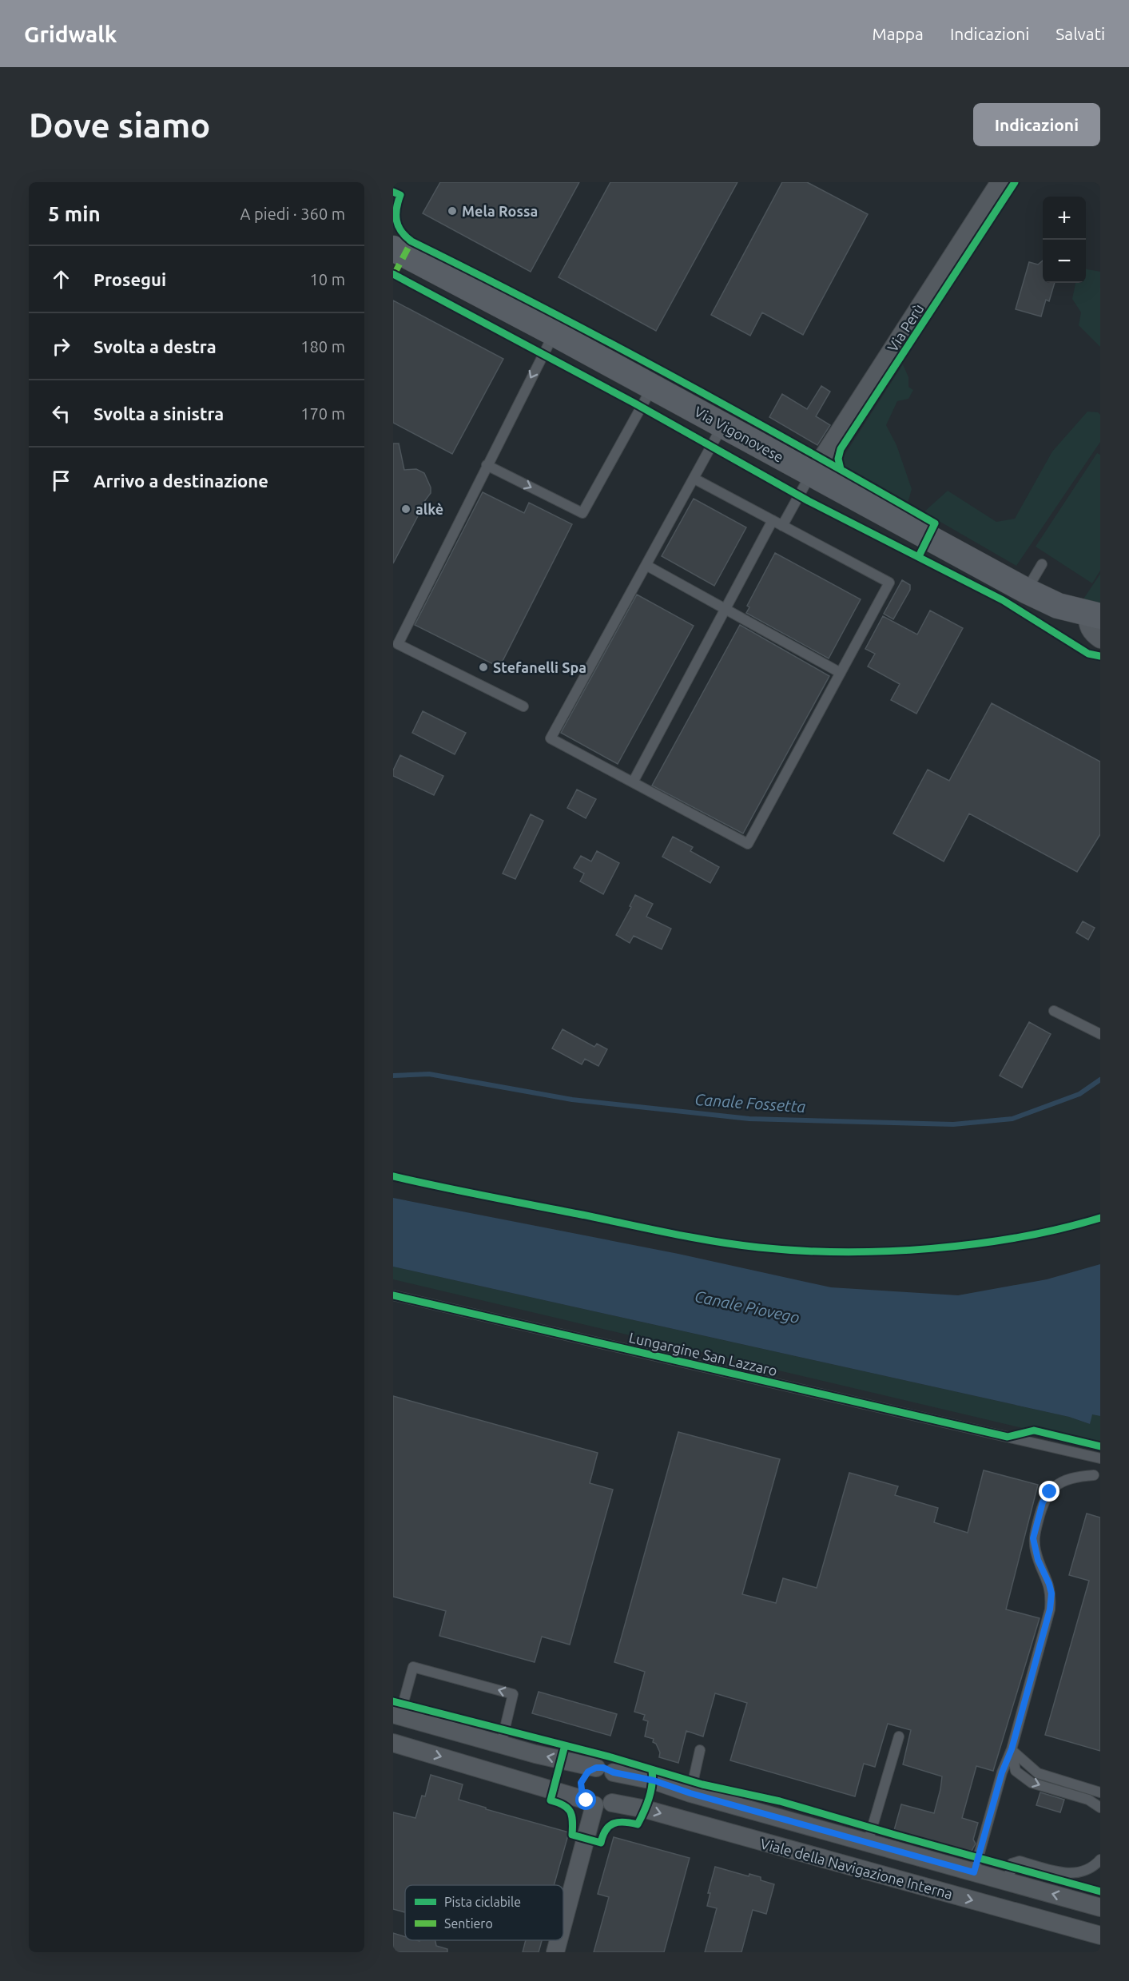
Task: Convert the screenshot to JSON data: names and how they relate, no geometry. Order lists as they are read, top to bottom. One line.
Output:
{"streets":{"main road":["Via Vigonovese"],"street":["Via Perù","Viale della Navigazione Interna"],"lane":["Lungargine San Lazzaro"]},"crossings":[["Via Perù","Via Vigonovese"]],"water":["Canale Fossetta","Canale Piovego"],"places":["Mela Rossa","alkè","Stefanelli Spa"],"legend":["Pista ciclabile","Sentiero"],"page":{"header":"Gridwalk","nav":["Mappa","Indicazioni","Salvati"],"buttons":"Indicazioni","title":"Dove siamo","heading":["5 min","A piedi · 360 m"],"map_buttons":["+","−"],"list":[["Prosegui","10 m"],["Svolta a destra","180 m"],["Svolta a sinistra","170 m"],"Arrivo a destinazione"]}}
